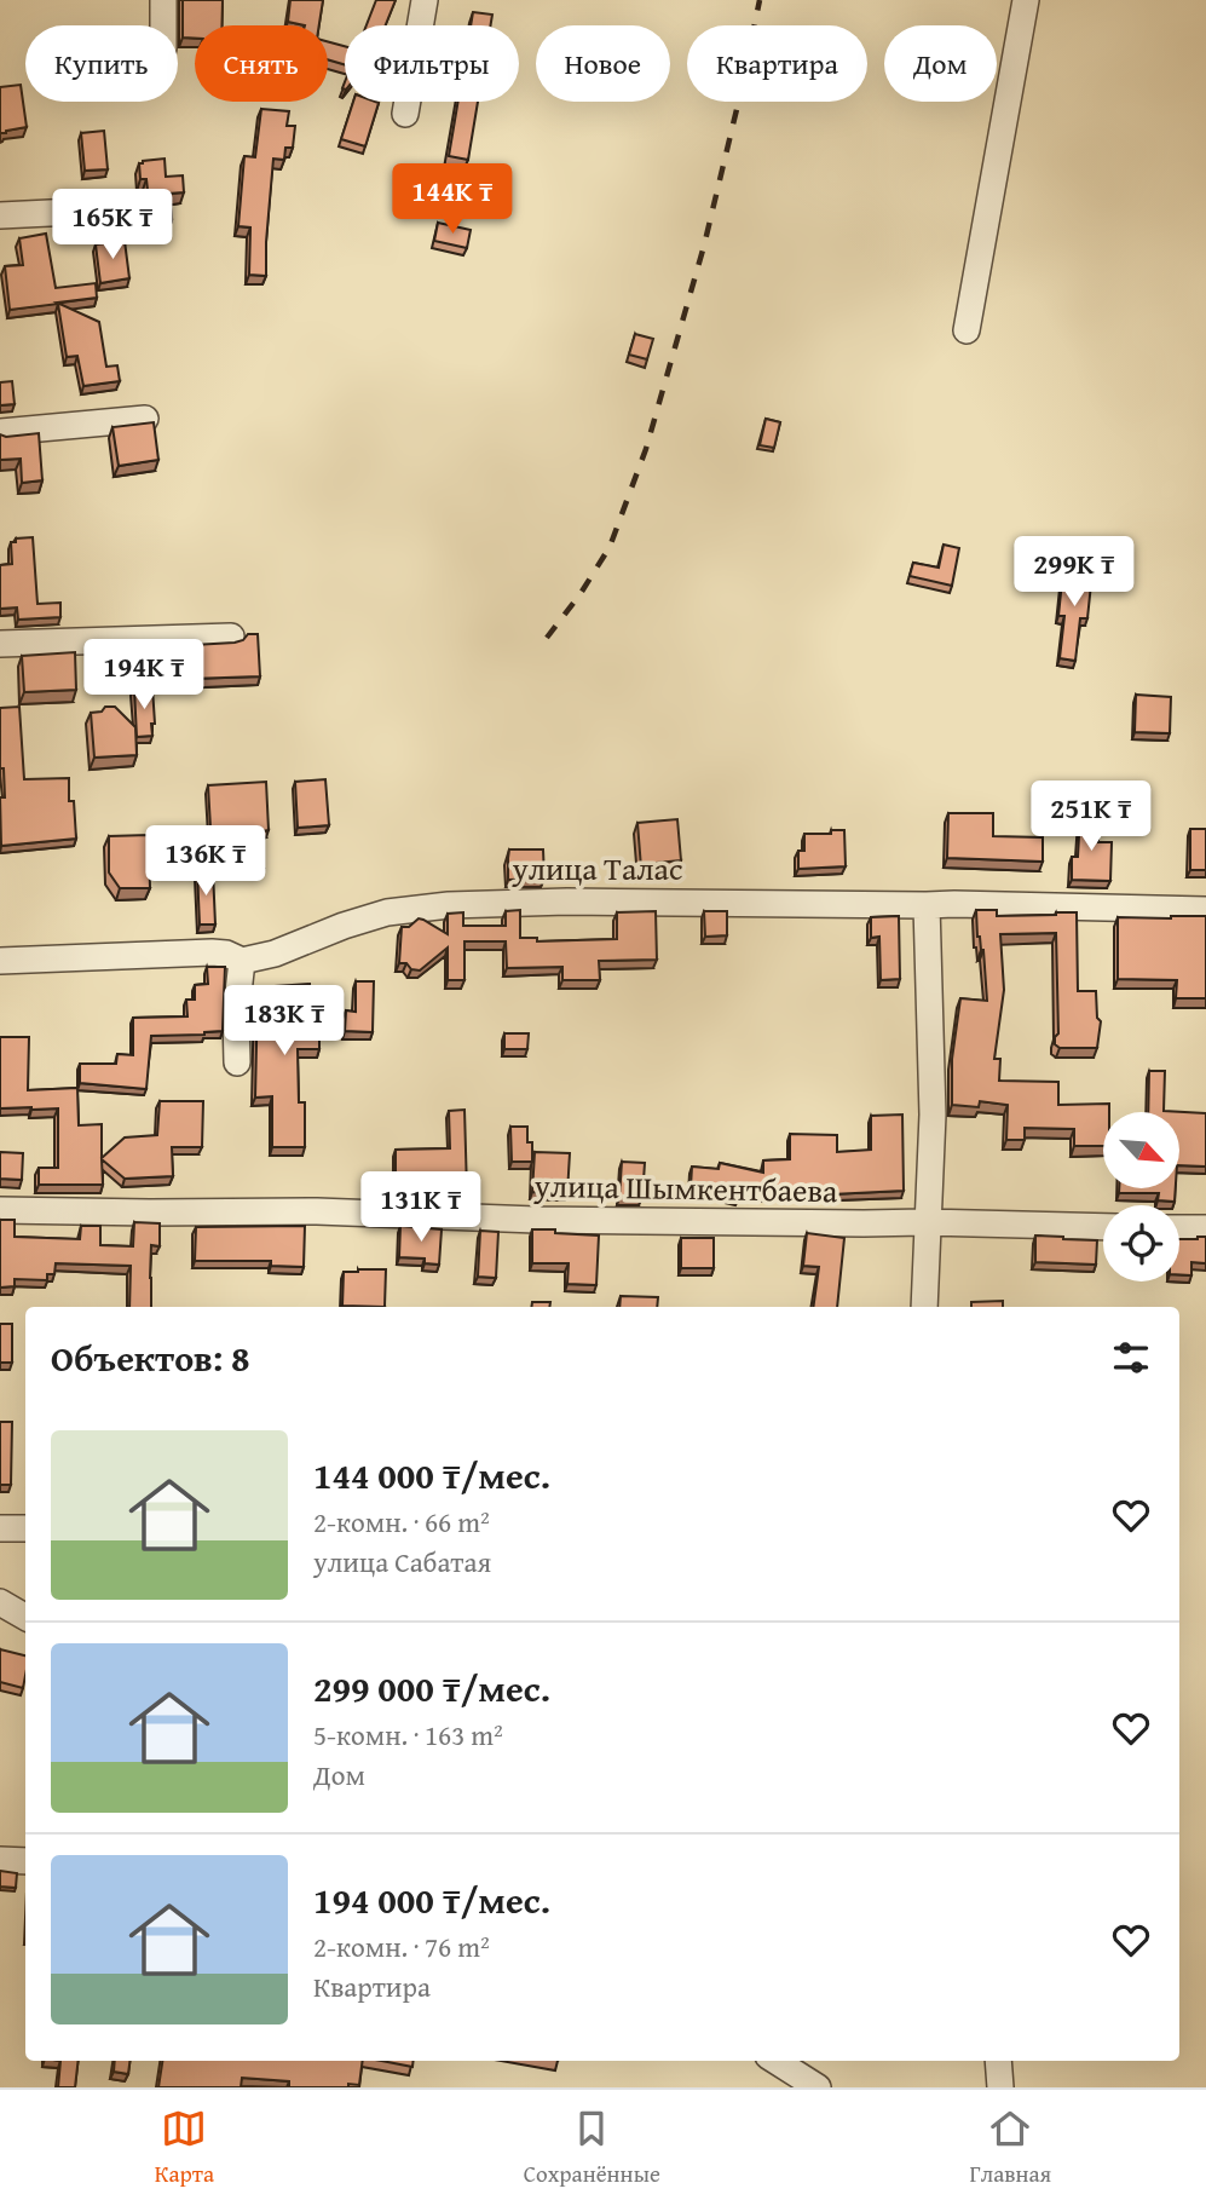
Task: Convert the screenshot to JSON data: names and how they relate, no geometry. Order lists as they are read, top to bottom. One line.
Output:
{"streets":{"street":["улица Талас","улица Шымкентбаева"]},"north":"bottom right","page":{"chip":["Купить","Снять","Фильтры","Новое","Квартира","Дом"],"price":["144K ₸","165K ₸","299K ₸","194K ₸","251K ₸","136K ₸","183K ₸","131K ₸"],"heading":"Объектов: 8","list":[{"name":"144 000 ₸/мес.","note":"2-комн. · 66 m² · улица Сабатая"},{"name":"299 000 ₸/мес.","note":"5-комн. · 163 m² · Дом"},{"name":"194 000 ₸/мес.","note":"2-комн. · 76 m² · Квартира"}],"tabs":["Карта","Сохранённые","Главная"]}}
